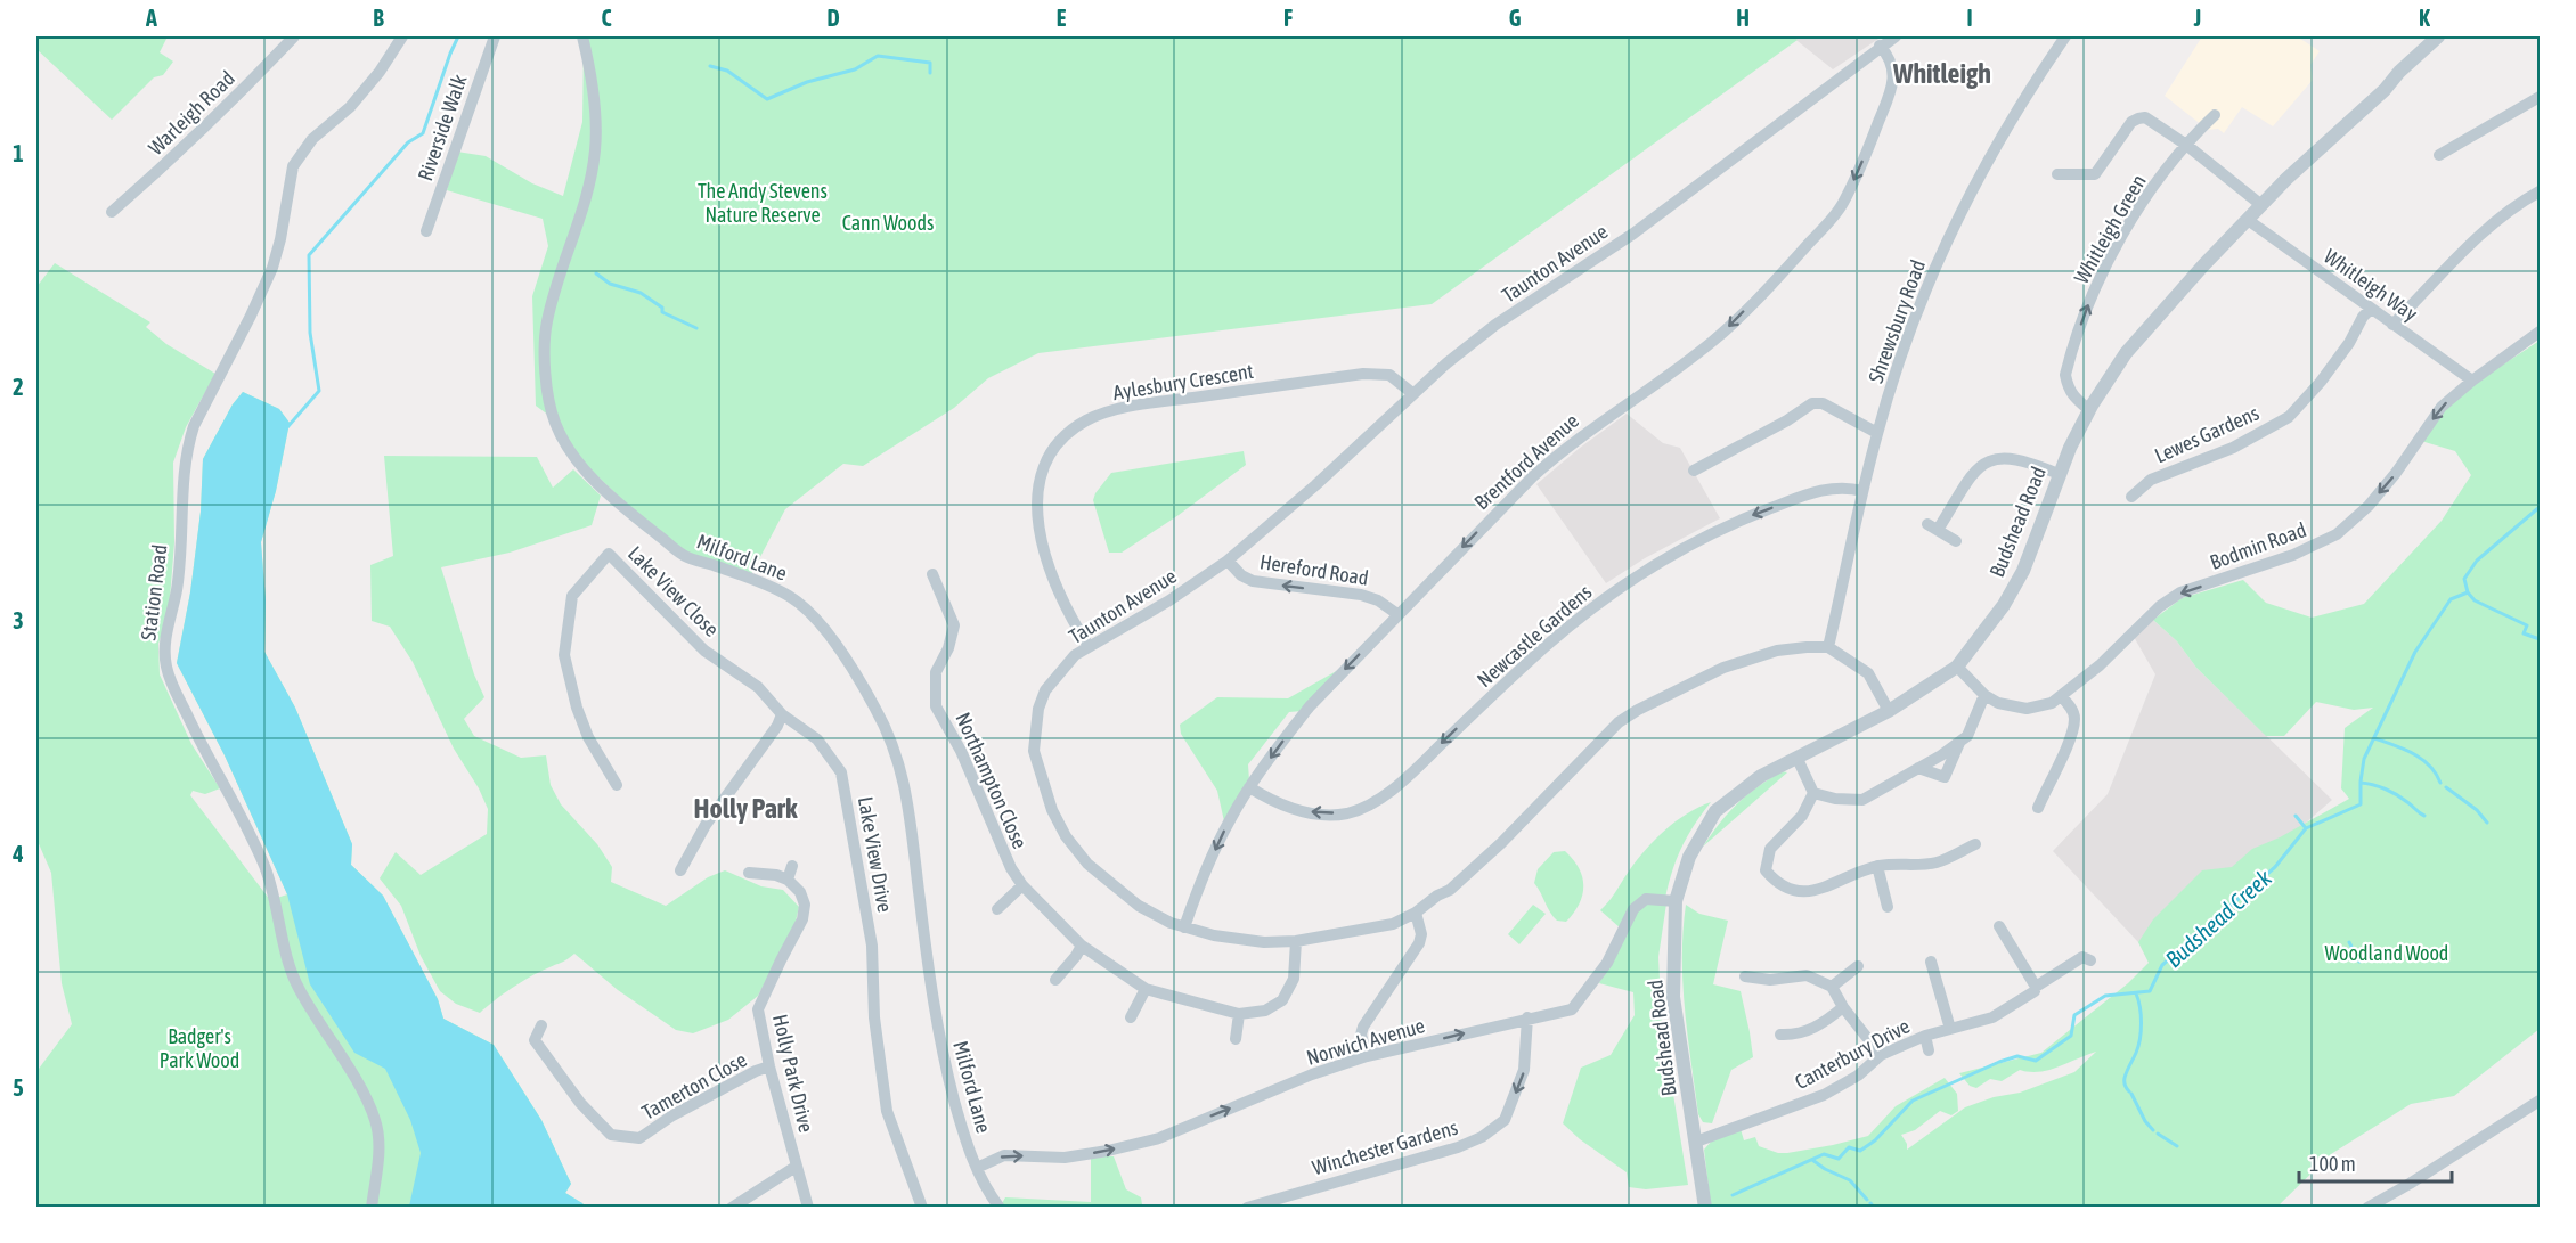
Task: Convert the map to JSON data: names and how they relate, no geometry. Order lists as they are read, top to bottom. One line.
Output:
{"streets":{"street":["Warleigh Road","Riverside Walk","Whitleigh Green","Taunton Avenue","Whitleigh Way","Shrewsbury Road","Aylesbury Crescent","Lewes Gardens","Brentford Avenue","Budshead Road","Bodmin Road","Milford Lane","Hereford Road","Lake View Close","Station Road","Newcastle Gardens","Northampton Close","Lake View Drive","Norwich Avenue","Canterbury Drive","Holly Park Drive","Tamerton Close","Winchester Gardens"]},"crossings":[["Whitleigh Green","Budshead Road"],["Taunton Avenue","Shrewsbury Road"],["Taunton Avenue","Aylesbury Crescent"],["Taunton Avenue","Brentford Avenue"],["Taunton Avenue","Hereford Road"],["Taunton Avenue","Northampton Close"],["Whitleigh Way","Lewes Gardens"],["Whitleigh Way","Budshead Road"],["Whitleigh Way","Bodmin Road"],["Shrewsbury Road","Newcastle Gardens"],["Brentford Avenue","Hereford Road"],["Brentford Avenue","Newcastle Gardens"],["Budshead Road","Bodmin Road"],["Budshead Road","Norwich Avenue"],["Budshead Road","Canterbury Drive"],["Milford Lane","Norwich Avenue"],["Lake View Close","Lake View Drive"],["Norwich Avenue","Winchester Gardens"],["Holly Park Drive","Tamerton Close"]],"one_way":["Whitleigh Green","Brentford Avenue","Bodmin Road","Hereford Road","Newcastle Gardens","Norwich Avenue","Winchester Gardens"],"districts":["Whitleigh","Holly Park"],"water":["Budshead Creek"],"parks":["The Andy Stevens Nature Reserve","Cann Woods","Woodland Wood","Badger's Park Wood"],"scale_bar":"100 m","grid":{"columns":["A","B","C","D","E","F","G","H","I","J","K"],"rows":["1","2","3","4","5"]}}
